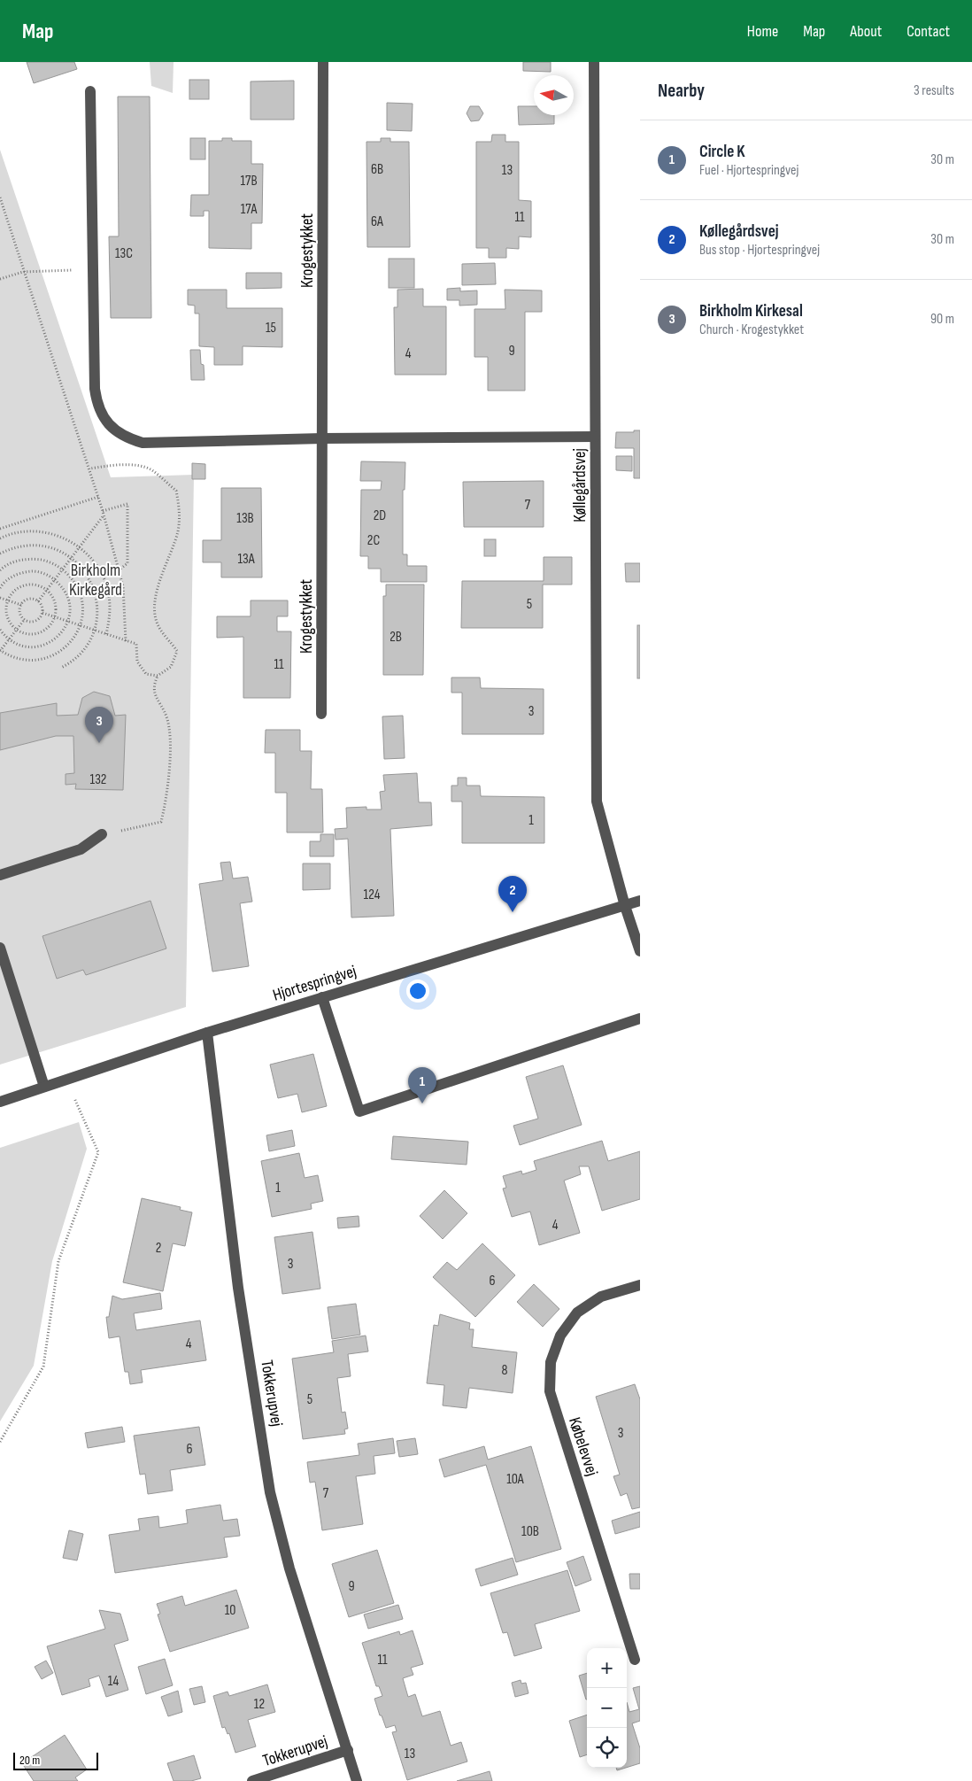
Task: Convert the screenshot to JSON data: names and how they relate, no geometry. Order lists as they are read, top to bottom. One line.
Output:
{"streets":{"street":["Krogestykket","Køllegårdsvej","Hjortespringvej","Tokkerupvej","Købelevvej"]},"crossings":[["Køllegårdsvej","Hjortespringvej"],["Hjortespringvej","Tokkerupvej"]],"parks":["Birkholm Kirkegård"],"house_numbers":["6B","13","17B","17A","11","6A","13C","15","9","4","7","2D","13B","2C","13A","5","2B","11","3","132","1","124","1","4","2","3","6","4","8","5","3","6","10A","7","10B","9","10","11","14","12","13"],"scale_bar":"20 m","north":"left","page":{"header":"Map","nav":["Home","Map","About","Contact"],"heading":["Nearby","3 results"],"list":[{"mark":"1","name":"Circle K","note":"Fuel · Hjortespringvej","value":"30 m"},{"mark":"2","name":"Køllegårdsvej","note":"Bus stop · Hjortespringvej","value":"30 m"},{"mark":"3","name":"Birkholm Kirkesal","note":"Church · Krogestykket","value":"90 m"}],"pins":["3","2","1"],"map_buttons":["+","−"],"scale":"20 m"}}
